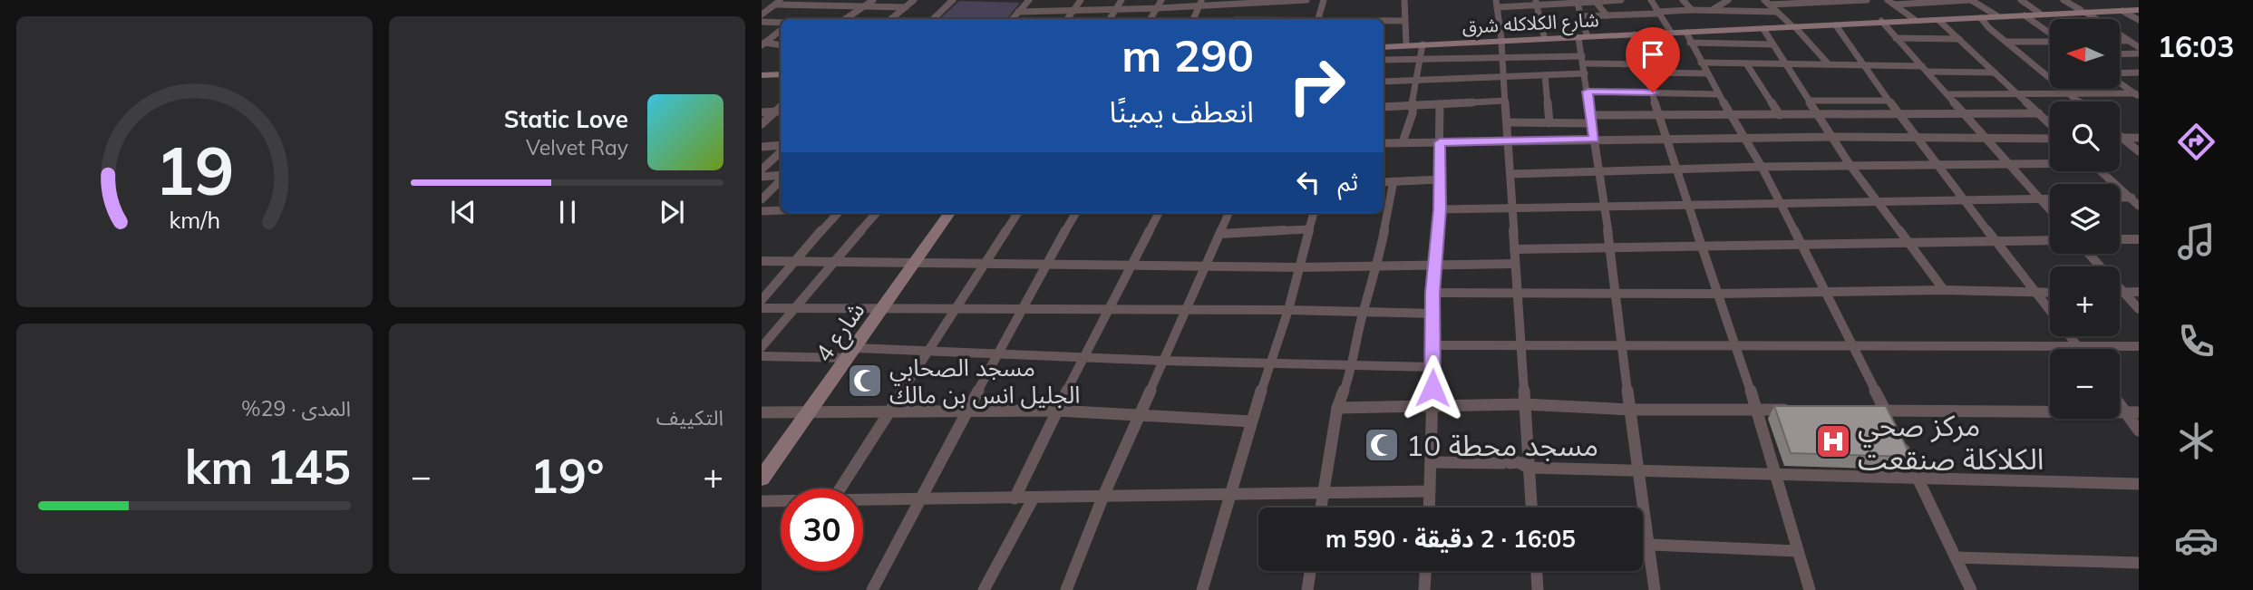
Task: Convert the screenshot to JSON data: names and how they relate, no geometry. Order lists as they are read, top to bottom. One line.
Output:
{"streets":{"street":["شارع الكلاكله شرق","شارع 4"]},"places":{"mosque":["مسجد الصحابي الجليل انس بن مالك","مسجد محطة 10"],"hospital":["مركز صحي الكلاكلة صنقعت"]},"north":"left","page":{"tabs":"16:03","map_buttons":["+","−"],"turn":["290 m","انعطف يمينًا"],"song":["Static Love","Velvet Ray"],"then":"ثم","tile":["التكييف",["المدى · 29%","145 km"]],"heat":["−","19°","+"],"limit":"30","trip":"16:05 · 2 دقيقة · 590 m","gauge":["19","km/h"]}}
